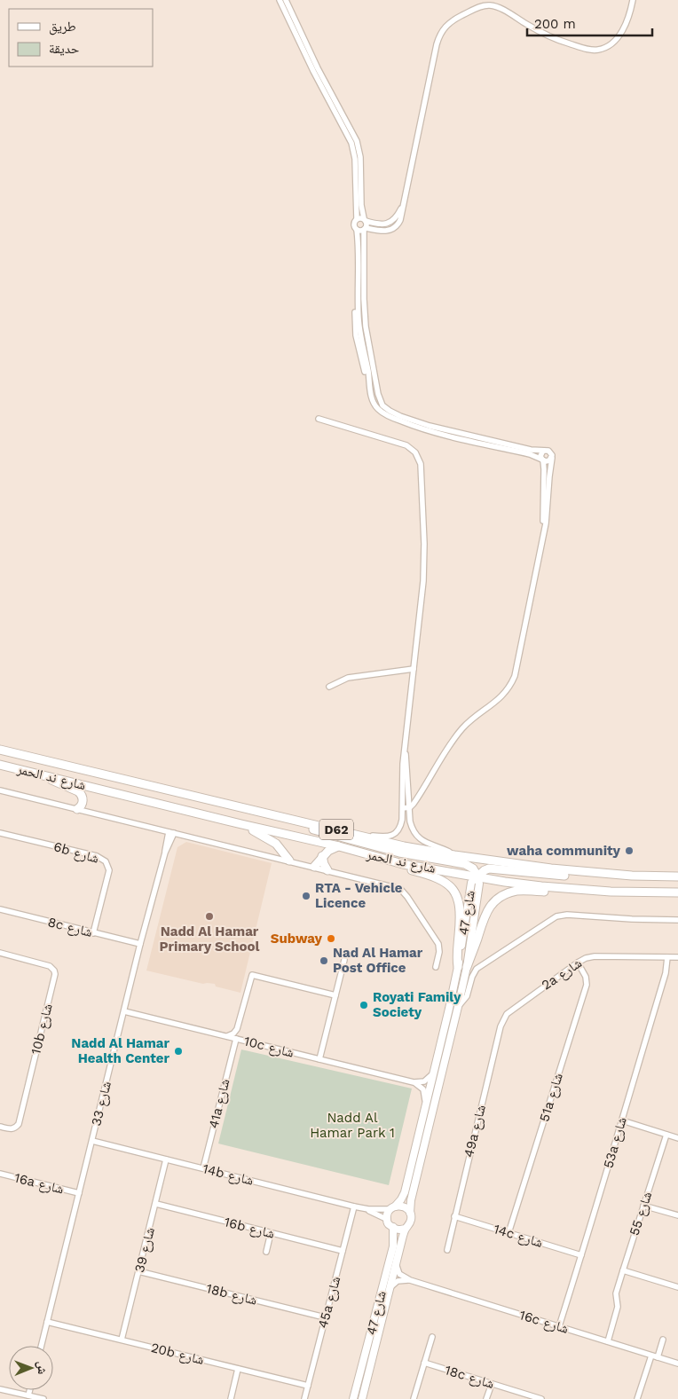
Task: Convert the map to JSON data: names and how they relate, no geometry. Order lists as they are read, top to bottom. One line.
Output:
{"streets":{"main road":["شارع ند الحمر","D62"],"street":["6b شارع","شارع 47","8c شارع","2a شارع","10b شارع","10c شارع","51a شارع","شارع 33","41a شارع","49a شارع","53a شارع","14b شارع","16a شارع","شارع 55","16b شارع","14c شارع","شارع 39","18b شارع","45a شارع","16c شارع","20b شارع","18c شارع"]},"crossings":[["شارع ند الحمر","شارع 47"],["شارع ند الحمر","شارع 33"],["6b شارع","8c شارع"],["شارع 47","14b شارع"],["8c شارع","شارع 33"],["2a شارع","51a شارع"],["2a شارع","49a شارع"],["2a شارع","53a شارع"],["10c شارع","شارع 33"],["10c شارع","41a شارع"],["51a شارع","14c شارع"],["شارع 33","14b شارع"],["شارع 33","16a شارع"],["شارع 33","20b شارع"],["41a شارع","14b شارع"],["49a شارع","14c شارع"],["53a شارع","14c شارع"],["53a شارع","16c شارع"],["14b شارع","شارع 39"],["14b شارع","45a شارع"],["شارع 55","16c شارع"],["16b شارع","شارع 39"],["16b شارع","45a شارع"],["شارع 39","18b شارع"],["شارع 39","20b شارع"],["18b شارع","45a شارع"],["45a شارع","20b شارع"]],"parks":["Nadd Al Hamar Park 1"],"places":["waha community","RTA - Vehicle Licence","Nadd Al Hamar Primary School","Subway","Nad Al Hamar Post Office","Royati Family Society","Nadd Al Hamar Health Center"],"legend":["طريق","حديقة"],"scale_bar":"200 m","north":"right"}
